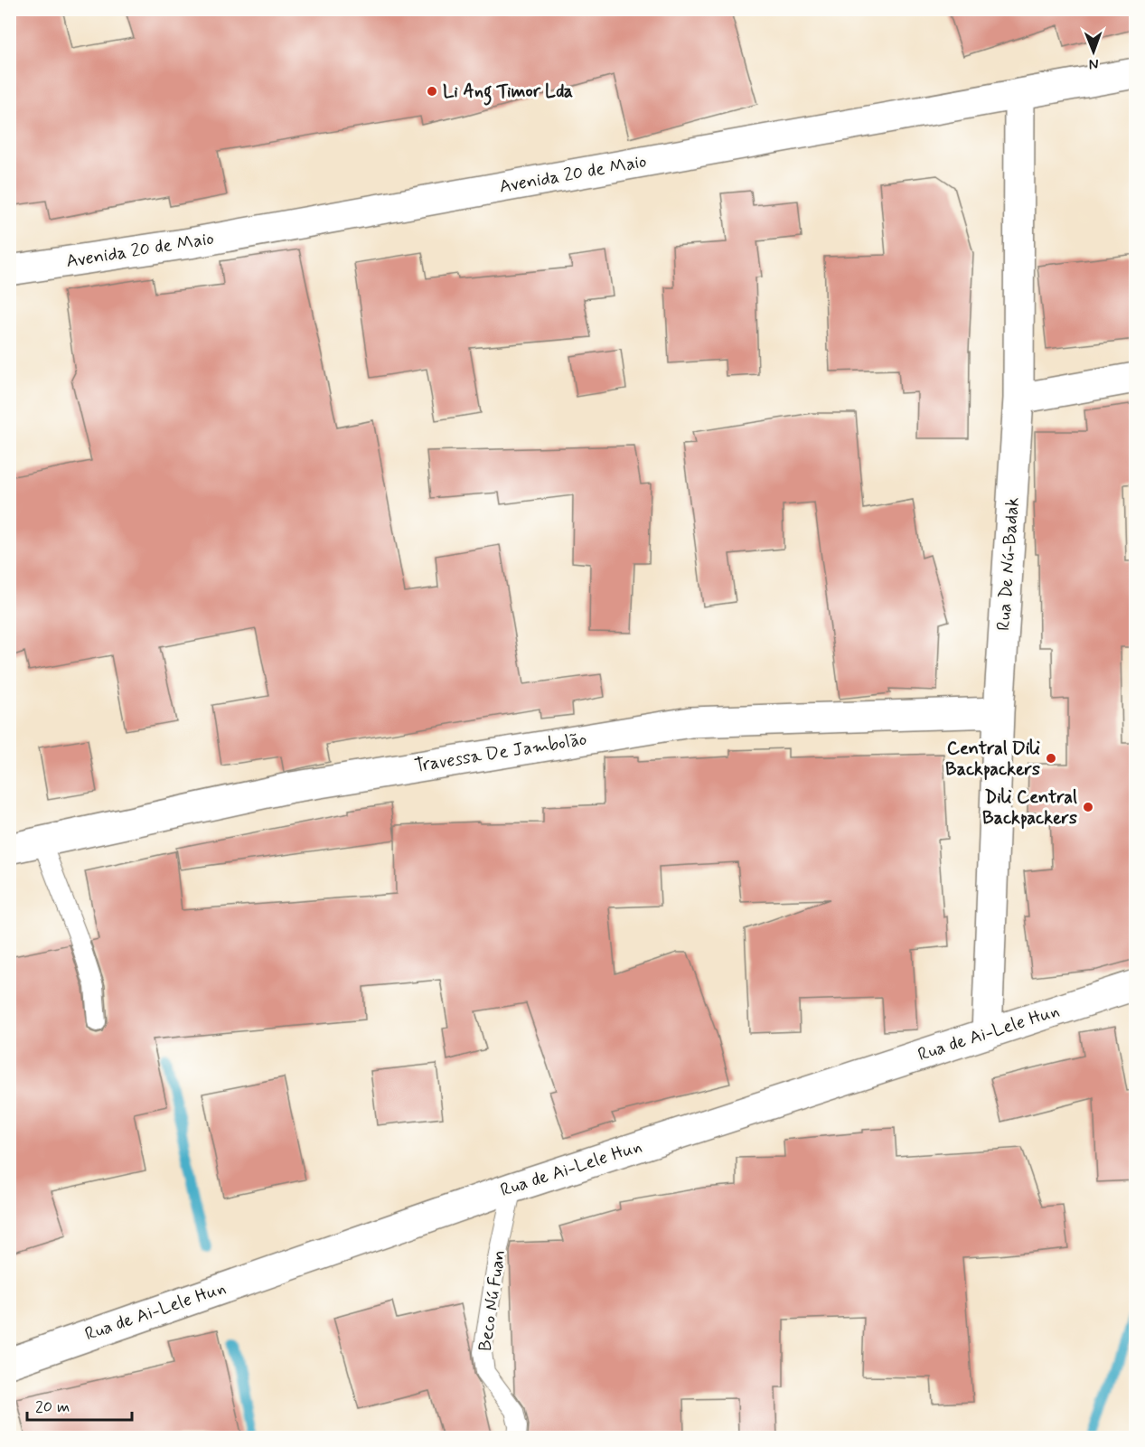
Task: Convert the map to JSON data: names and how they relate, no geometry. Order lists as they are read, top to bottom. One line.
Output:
{"streets":{"street":["Avenida 20 de Maio","Rua De Nú-Badak","Travessa De Jambolão","Rua de Ai-Lele Hun"],"lane":["Beco Nú Fuan"]},"crossings":[["Avenida 20 de Maio","Rua De Nú-Badak"],["Rua De Nú-Badak","Travessa De Jambolão"],["Rua De Nú-Badak","Rua de Ai-Lele Hun"],["Rua de Ai-Lele Hun","Beco Nú Fuan"]],"places":["Li Ang Timor Lda","Central Dili Backpackers","Dili Central Backpackers"],"scale_bar":"20 m","north":"bottom"}
